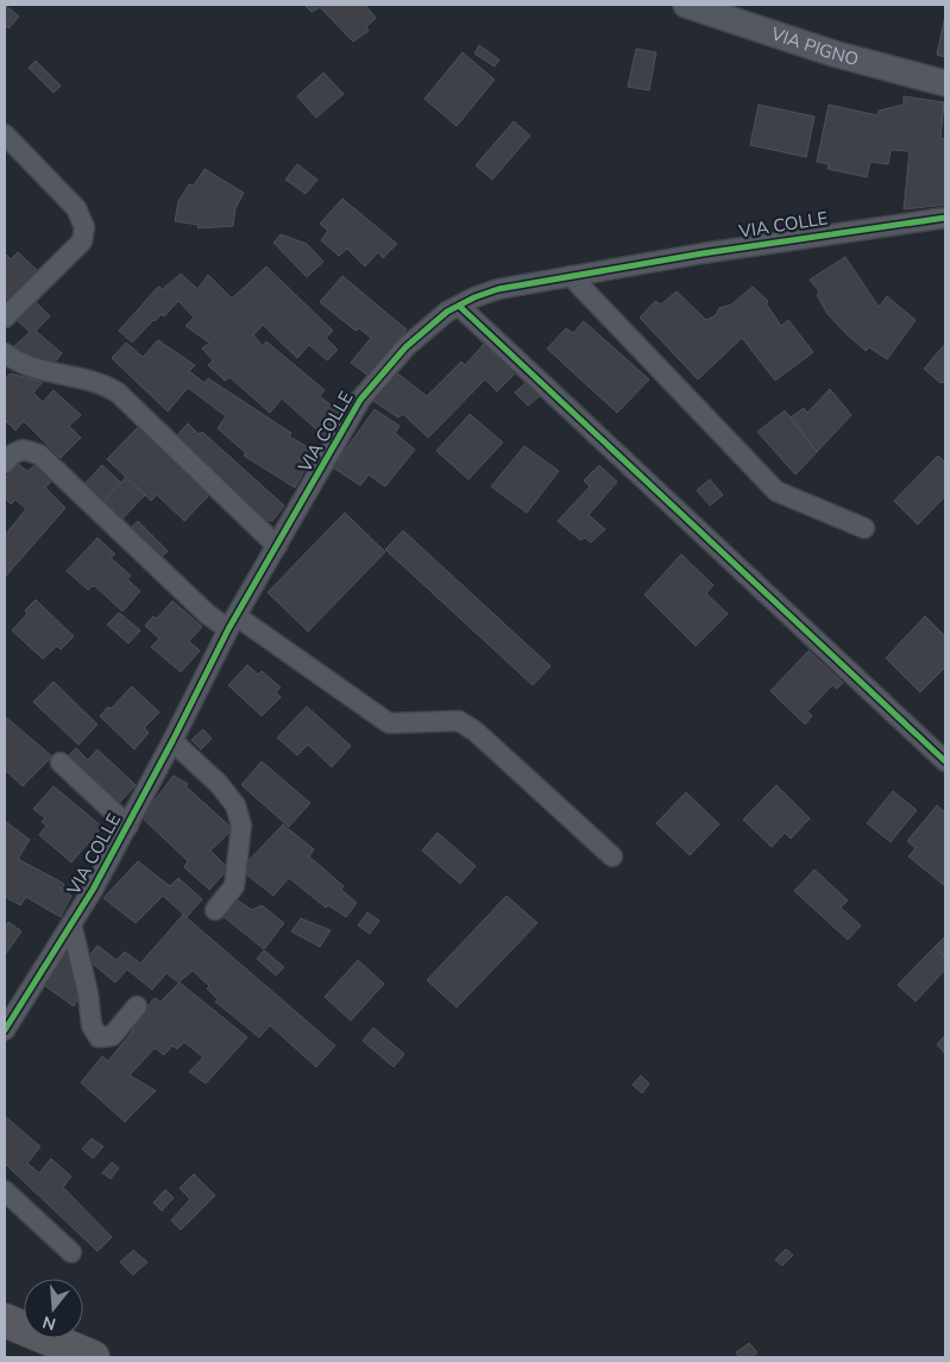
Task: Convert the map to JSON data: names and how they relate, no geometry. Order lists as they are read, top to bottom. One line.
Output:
{"streets":{"street":["VIA PIGNO","VIA COLLE"]},"north":"bottom"}
